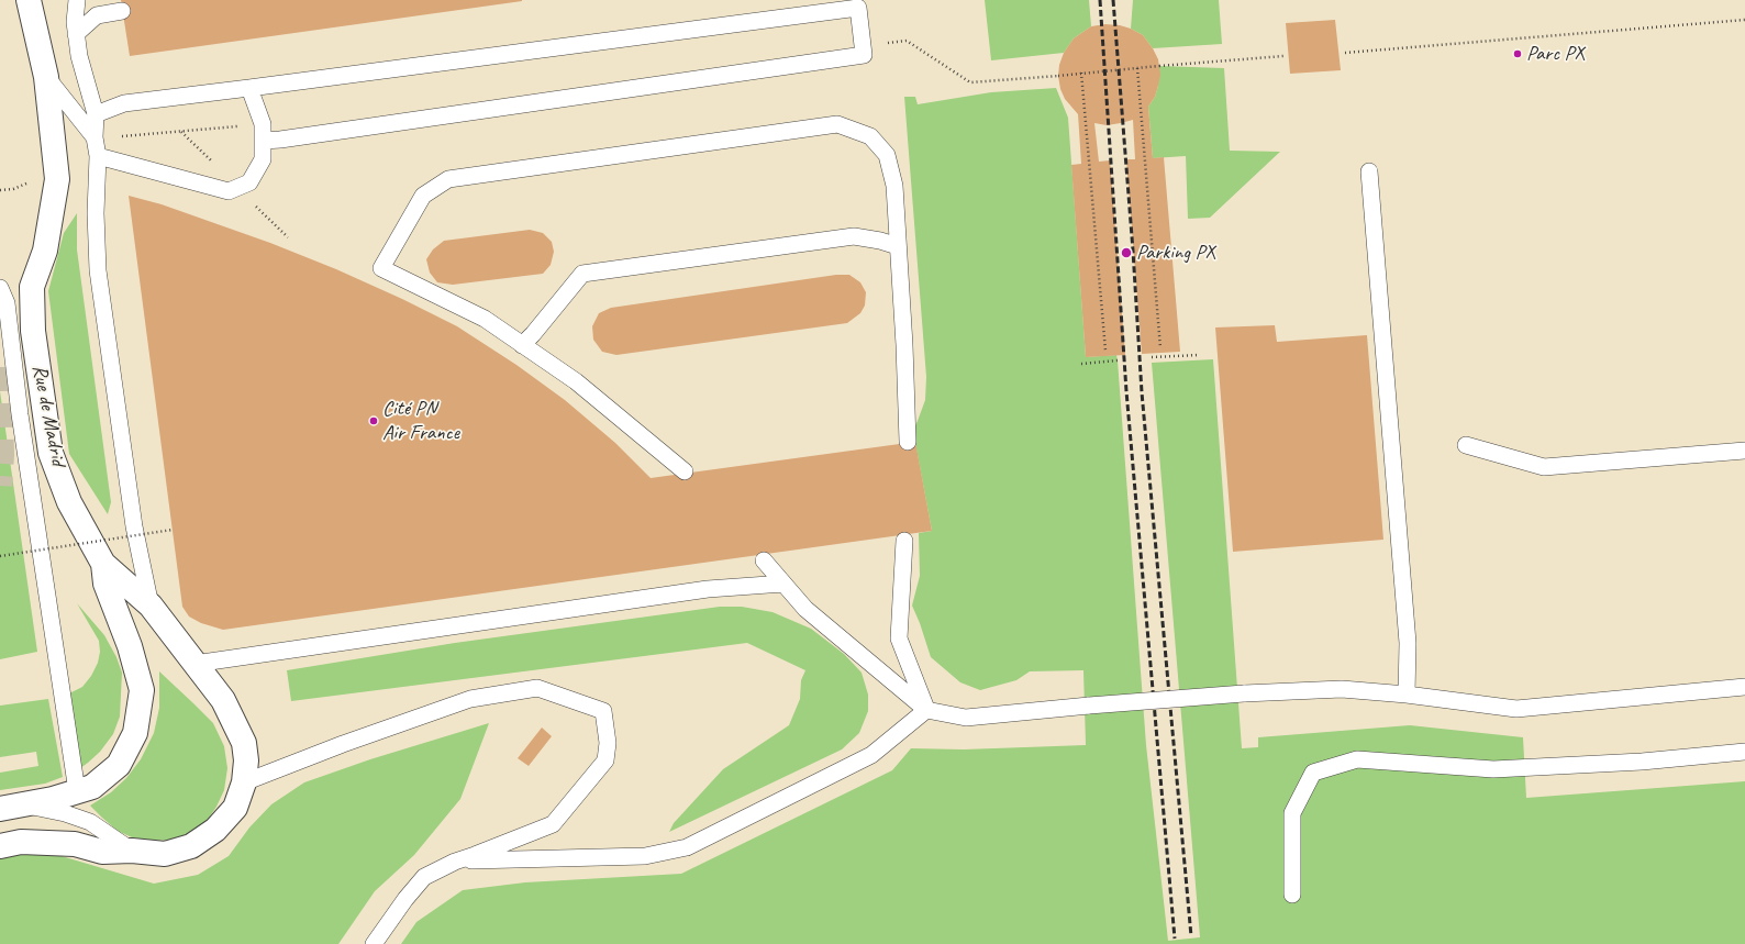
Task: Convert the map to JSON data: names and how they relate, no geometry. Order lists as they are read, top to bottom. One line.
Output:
{"streets":{"street":["Rue de Madrid"]},"places":["Parc PX","Parking PX","Cité PN Air France"]}
